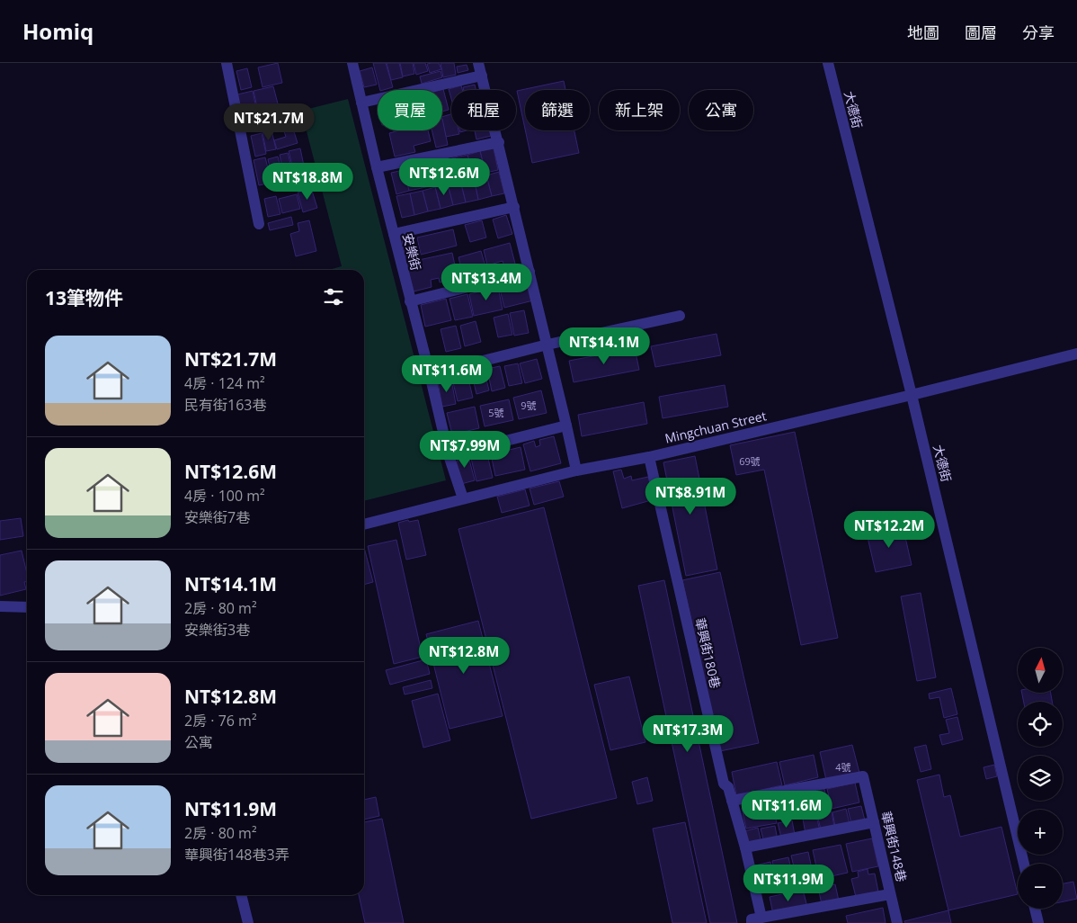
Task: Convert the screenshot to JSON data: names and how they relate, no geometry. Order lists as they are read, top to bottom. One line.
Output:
{"streets":{"street":["大德街","安樂街","Mingchuan Street","華興街180巷","華興街148巷"]},"crossings":[["大德街","Mingchuan Street"],["安樂街","Mingchuan Street"],["Mingchuan Street","華興街180巷"],["華興街180巷","華興街148巷"]],"house_numbers":["9號","5號","69號","4號"],"north":"top","page":{"header":"Homiq","nav":["地圖","圖層","分享"],"chip":["買屋","租屋","篩選","新上架","公寓"],"price":["NT$21.7M","NT$12.6M","NT$18.8M","NT$13.4M","NT$14.1M","NT$11.6M","NT$7.99M","NT$8.91M","NT$12.2M","NT$12.8M","NT$17.3M","NT$11.6M","NT$11.9M"],"heading":"13筆物件","list":[{"name":"NT$21.7M","note":"4房 · 124 m² · 民有街163巷"},{"name":"NT$12.6M","note":"4房 · 100 m² · 安樂街7巷"},{"name":"NT$14.1M","note":"2房 · 80 m² · 安樂街3巷"},{"name":"NT$12.8M","note":"2房 · 76 m² · 公寓"},{"name":"NT$11.9M","note":"2房 · 80 m² · 華興街148巷3弄"}],"map_buttons":["+","−"]}}
